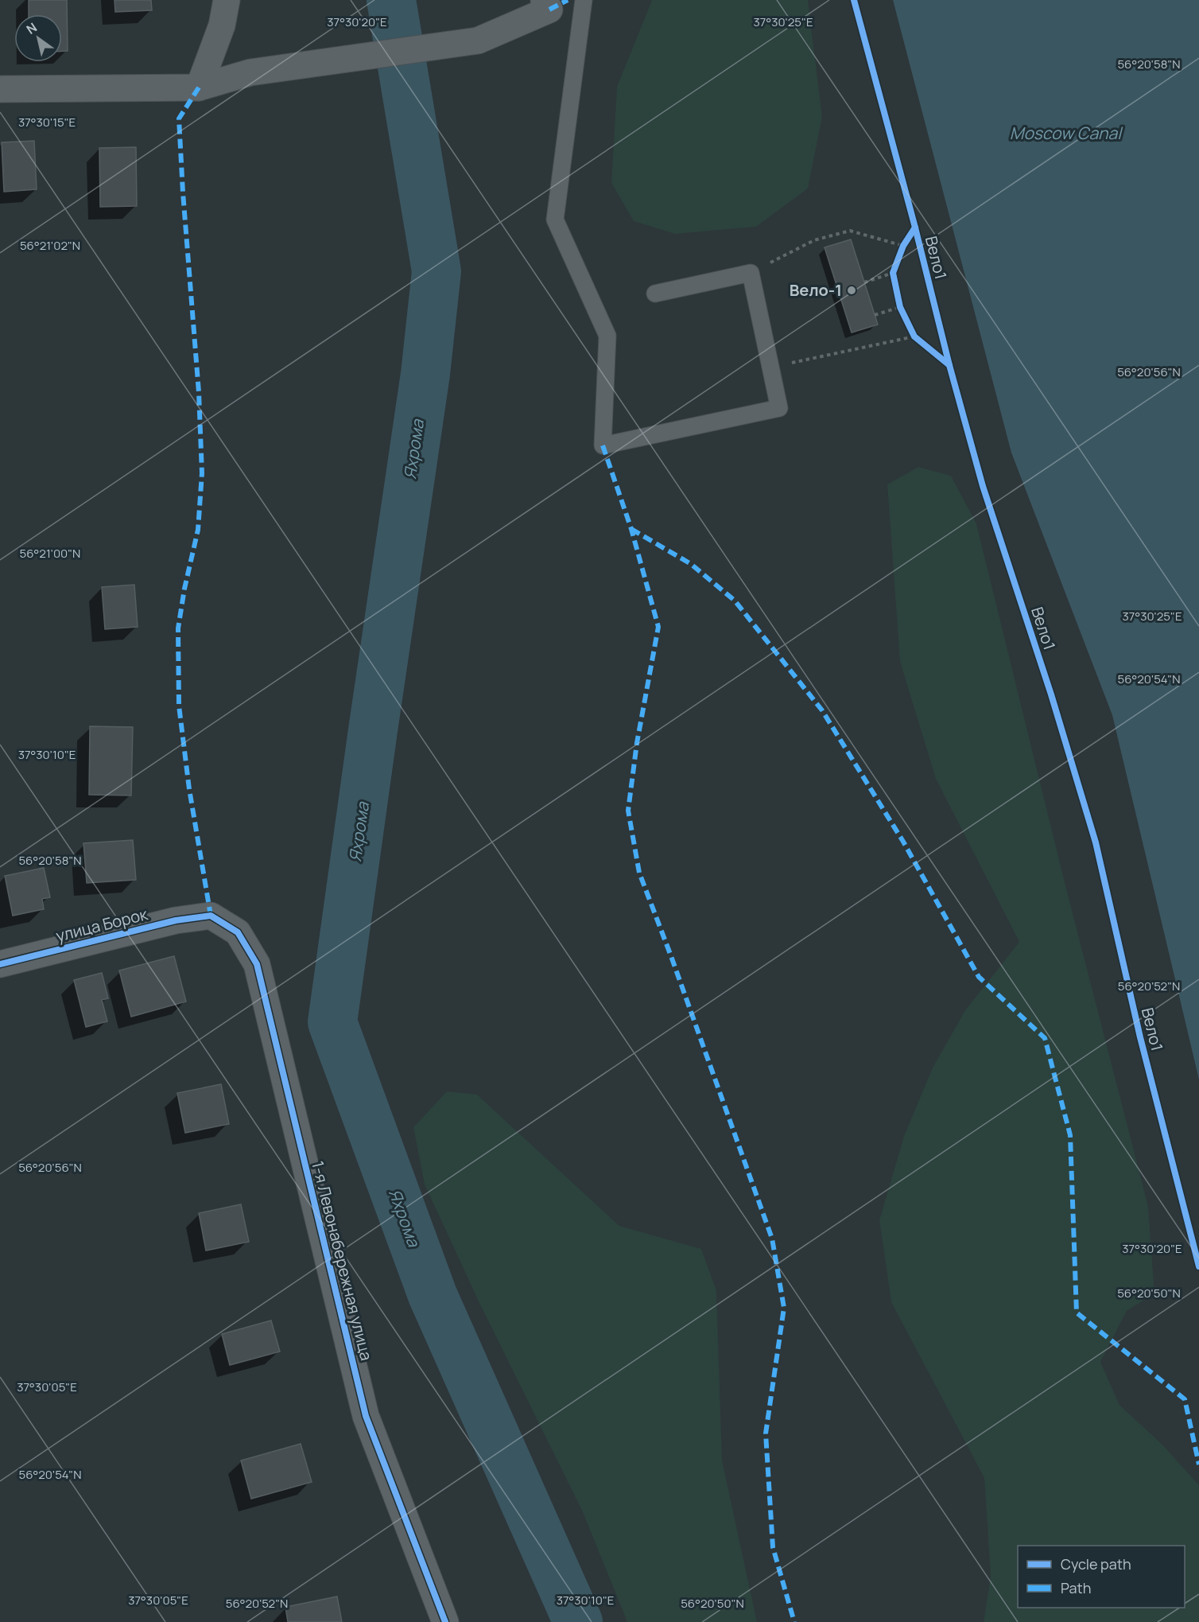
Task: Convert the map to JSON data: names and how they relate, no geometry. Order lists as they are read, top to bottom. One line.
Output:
{"streets":{"street":["улица Борок","1-я Левонабережная улица"],"cycle path":["Вело1"]},"crossings":[["улица Борок","1-я Левонабережная улица"]],"water":["Moscow Canal","Яхрома"],"places":["Вело-1"],"legend":["Cycle path","Path"],"north":"top left","coordinates":["37°30'20\"E","37°30'25\"E","56°20'58\"N","37°30'15\"E","56°21'02\"N","56°20'56\"N","56°21'00\"N","56°20'54\"N","37°30'10\"E","56°20'52\"N","56°20'50\"N","37°30'05\"E"]}
